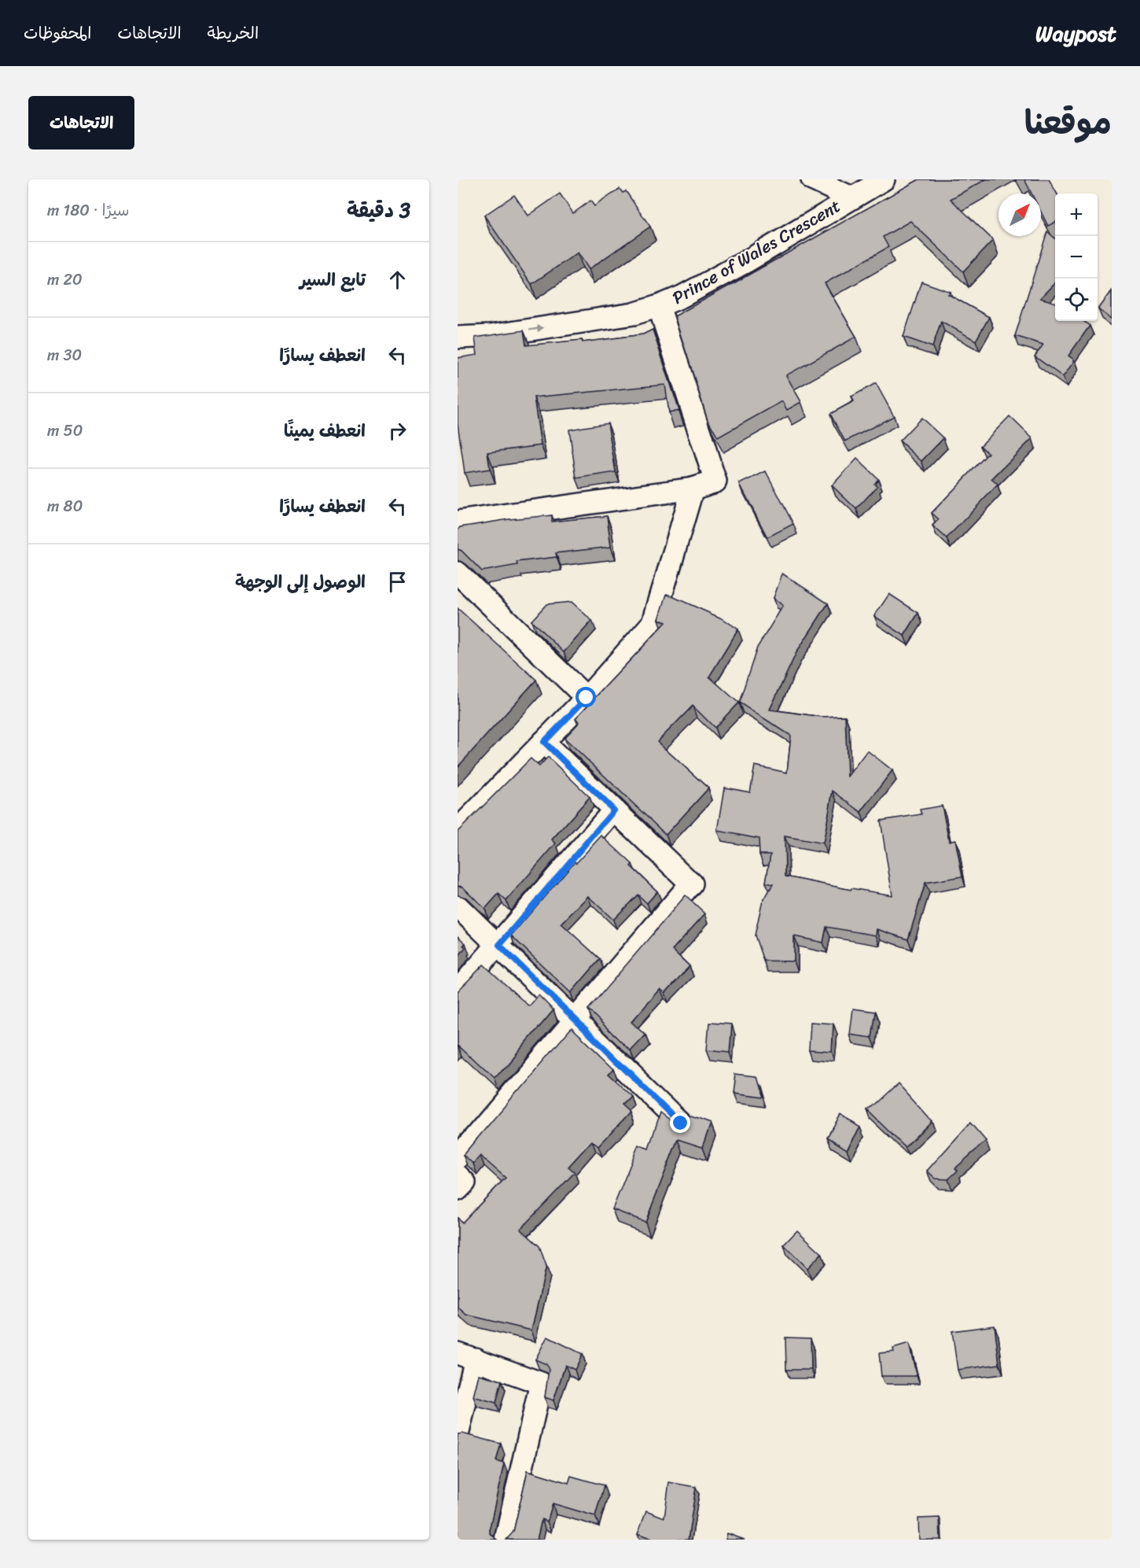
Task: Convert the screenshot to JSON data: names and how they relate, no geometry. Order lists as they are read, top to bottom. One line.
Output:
{"streets":{"street":["Prince of Wales Crescent"]},"north":"top right","page":{"header":"Waypost","nav":["الخريطة","الاتجاهات","المحفوظات"],"title":"موقعنا","buttons":"الاتجاهات","heading":["3 دقيقة","سيرًا · 180 m"],"map_buttons":["+","−"],"list":[["تابع السير","20 m"],["انعطف يسارًا","30 m"],["انعطف يمينًا","50 m"],["انعطف يسارًا","80 m"],"الوصول إلى الوجهة"]}}
